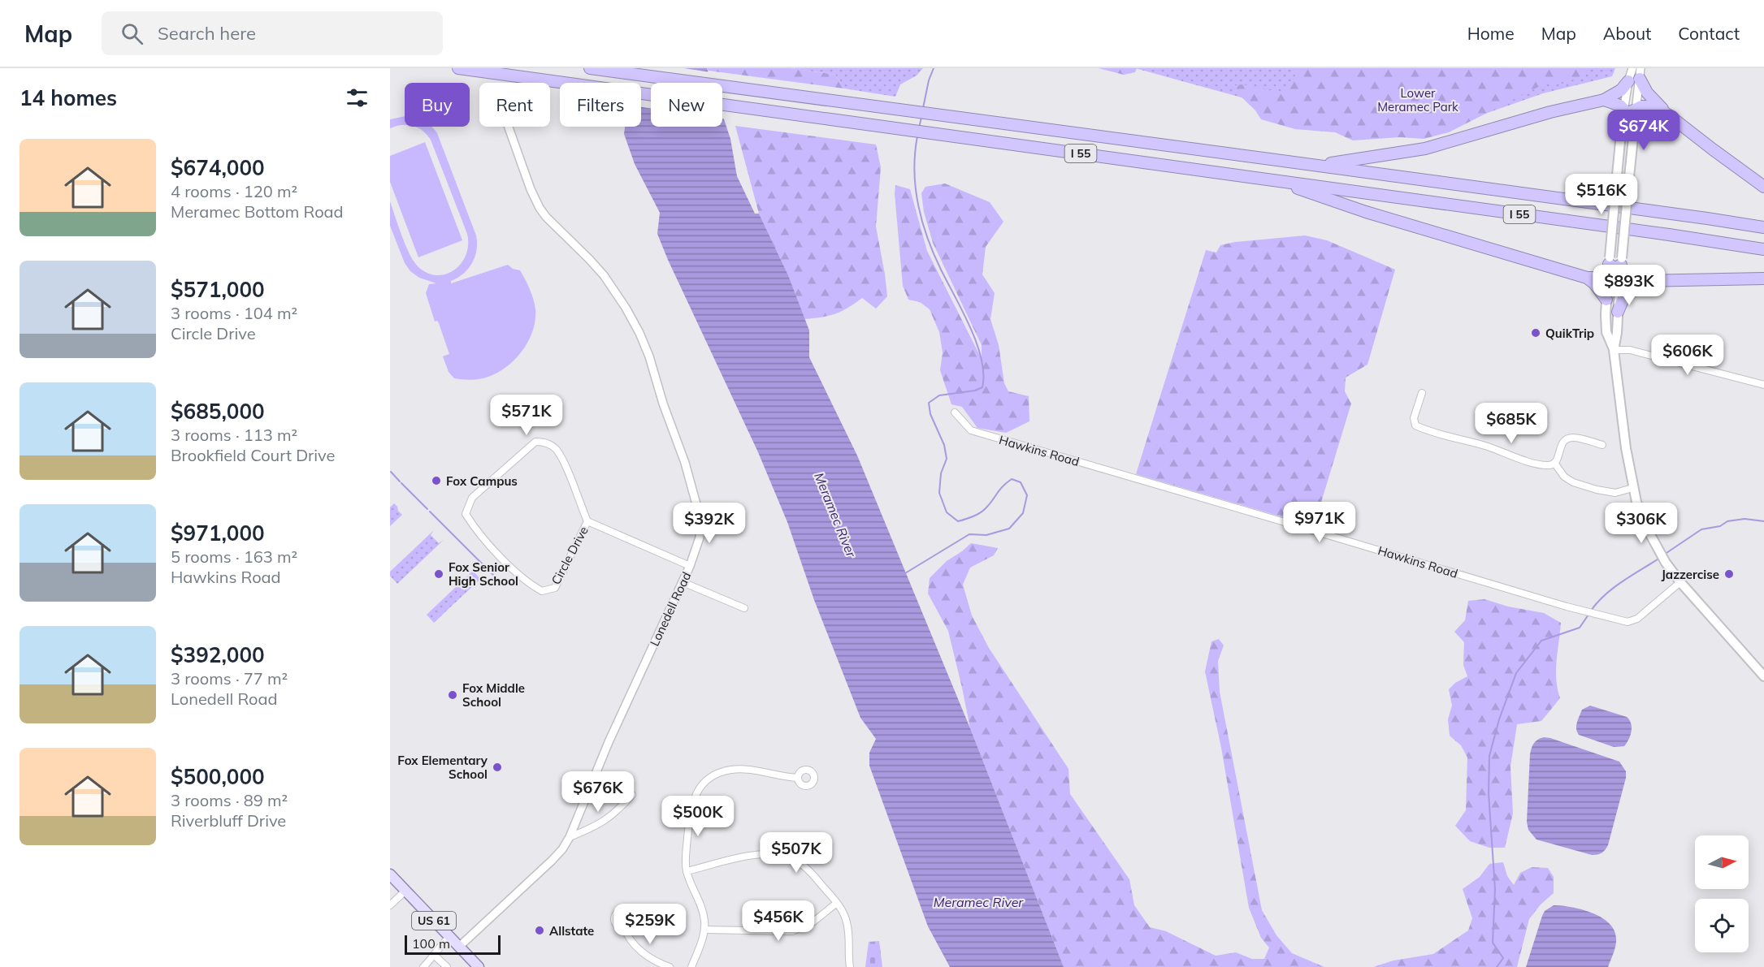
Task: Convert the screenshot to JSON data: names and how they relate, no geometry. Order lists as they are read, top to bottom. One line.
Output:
{"streets":{"highway":["I 55"],"main road":["US 61"],"street":["Hawkins Road","Circle Drive","Lonedell Road"]},"crossings":[["Circle Drive","Lonedell Road"],["Lonedell Road","US 61"]],"water":["Meramec River"],"parks":["Lower Meramec Park"],"places":["QuikTrip","Fox Campus","Fox Senior High School","Jazzercise","Fox Middle School","Fox Elementary School","Allstate"],"scale_bar":"100 m","north":"right","page":{"header":"Map","search":"Search here","nav":["Home","Map","About","Contact"],"heading":"14 homes","chip":["Buy","Rent","Filters","New"],"price":["$674K","$516K","$893K","$606K","$571K","$685K","$971K","$392K","$306K","$676K","$500K","$507K","$456K","$259K"],"list":[{"name":"$674,000","note":"4 rooms · 120 m² · Meramec Bottom Road"},{"name":"$571,000","note":"3 rooms · 104 m² · Circle Drive"},{"name":"$685,000","note":"3 rooms · 113 m² · Brookfield Court Drive"},{"name":"$971,000","note":"5 rooms · 163 m² · Hawkins Road"},{"name":"$392,000","note":"3 rooms · 77 m² · Lonedell Road"},{"name":"$500,000","note":"3 rooms · 89 m² · Riverbluff Drive"}],"scale":"100 m"}}
